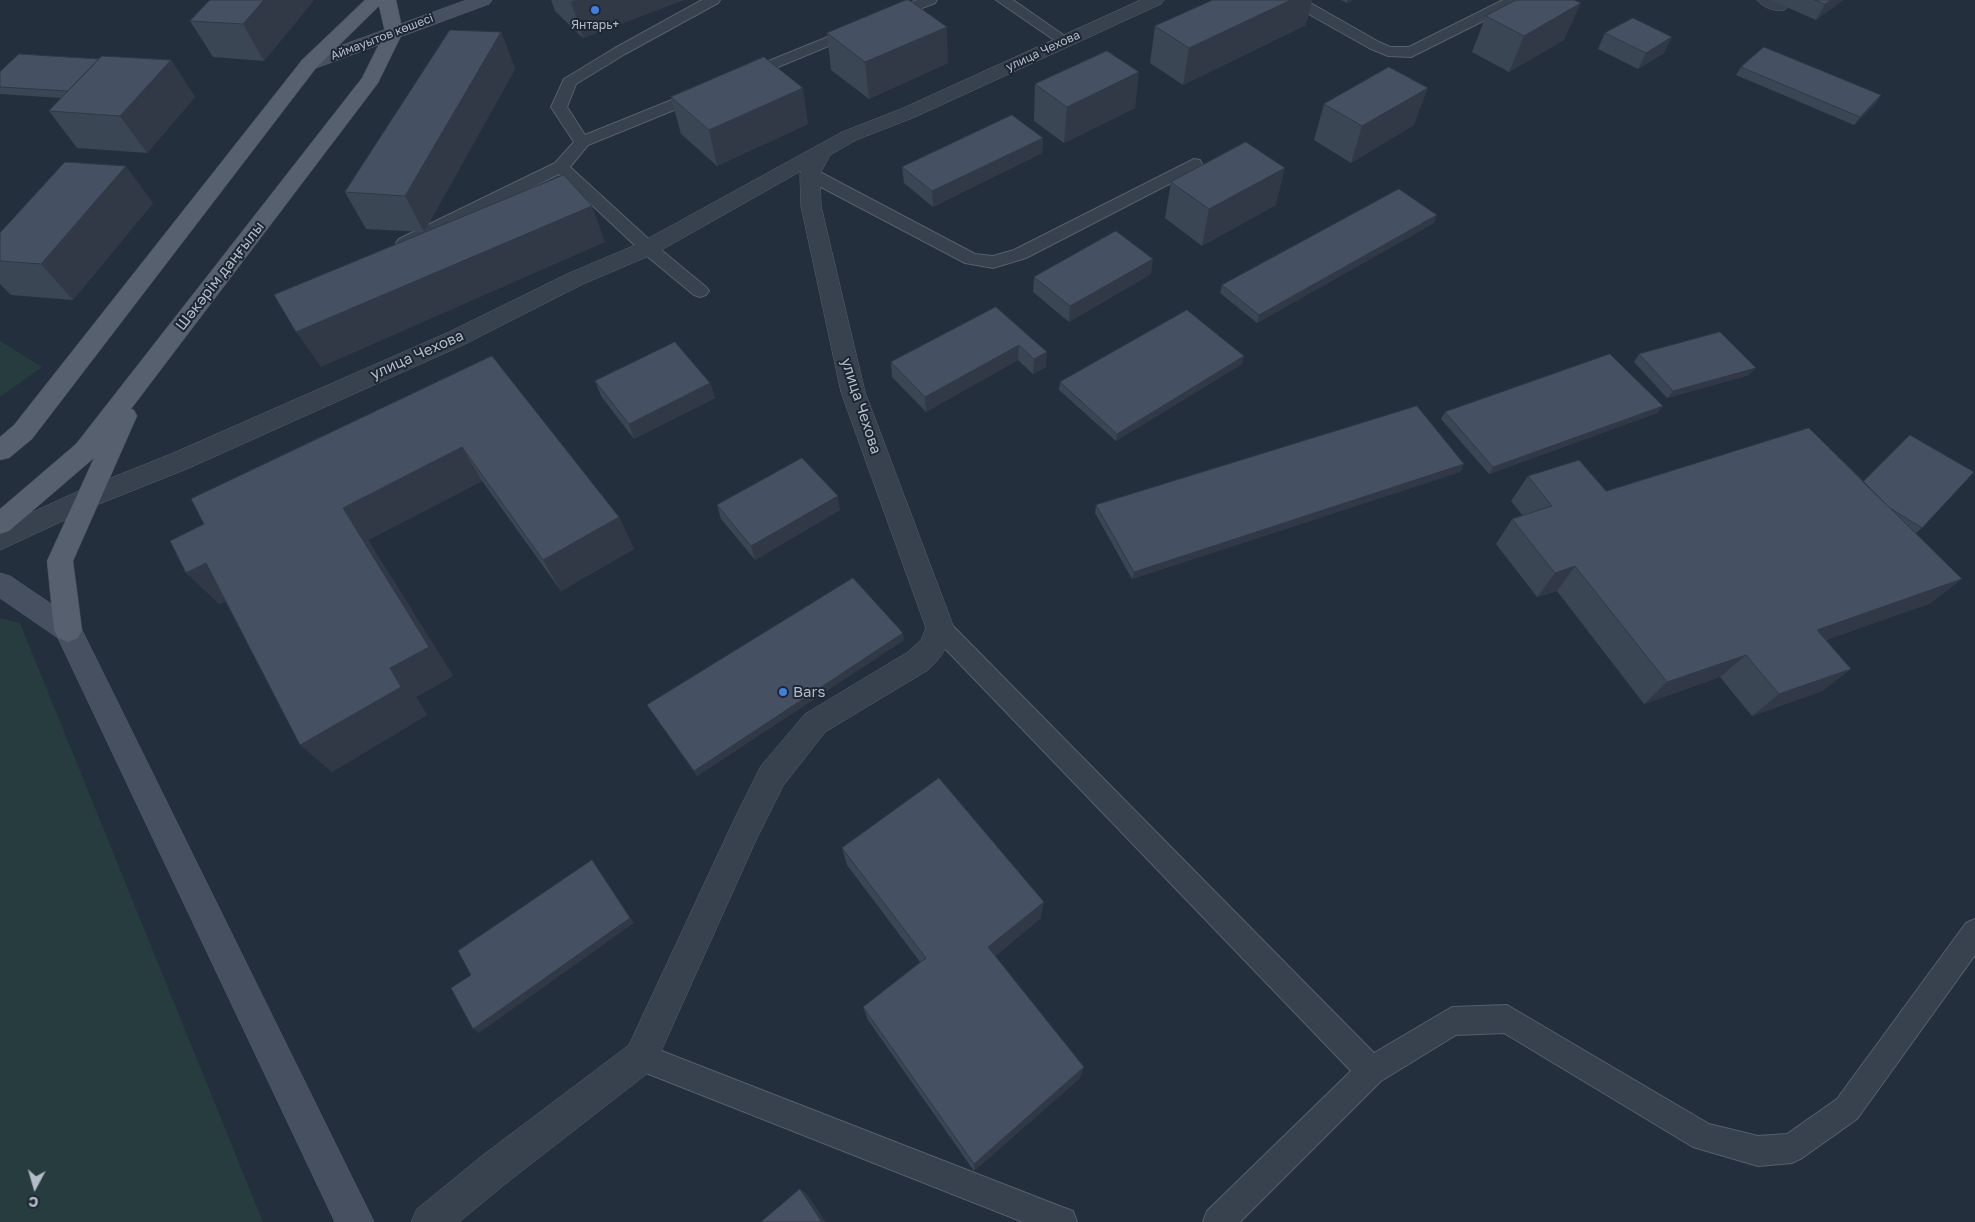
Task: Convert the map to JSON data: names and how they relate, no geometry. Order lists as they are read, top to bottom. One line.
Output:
{"streets":{"main road":["Шәкәрім даңғылы"],"street":["Аймауытов көшесі","улица Чехова"]},"crossings":[["Аймауытов көшесі","Шәкәрім даңғылы"]],"places":["Янтарь+","Bars"],"north":"bottom"}
